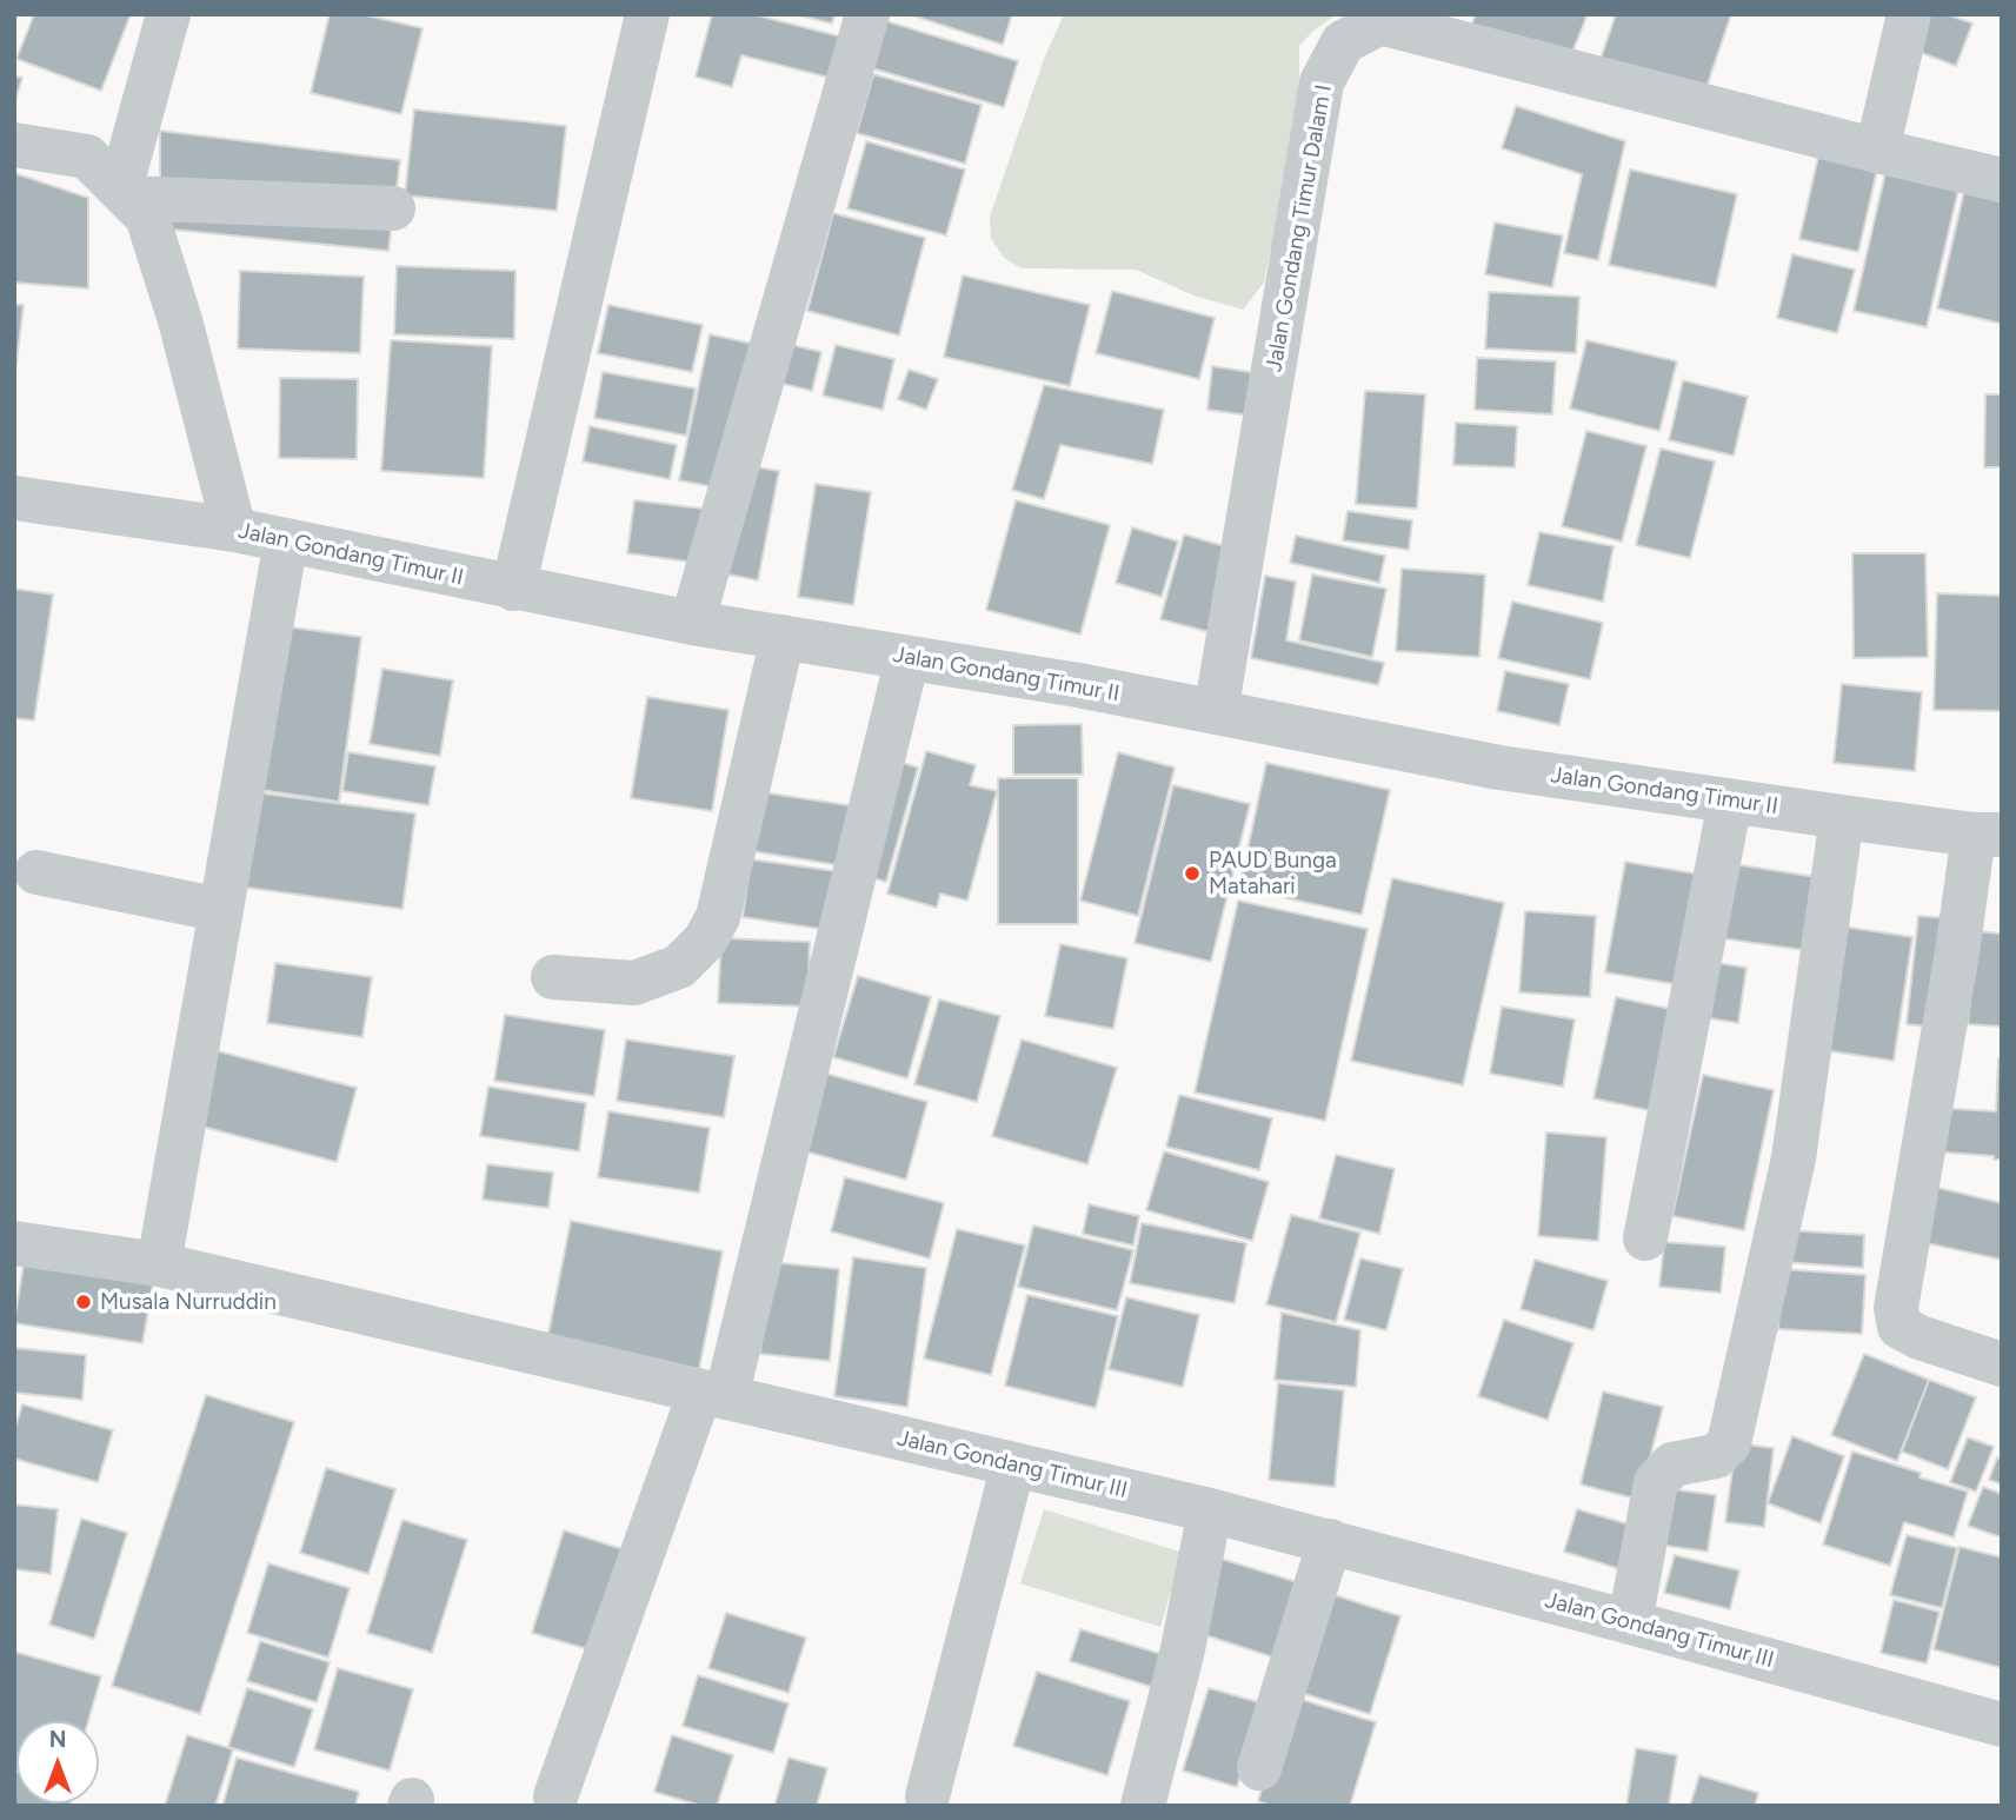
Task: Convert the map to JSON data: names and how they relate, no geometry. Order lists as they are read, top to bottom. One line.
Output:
{"streets":{"street":["Jalan Gondang Timur Dalam I","Jalan Gondang Timur II","Jalan Gondang Timur III"]},"crossings":[["Jalan Gondang Timur Dalam I","Jalan Gondang Timur II"]],"places":["PAUD Bunga Matahari","Musala Nurruddin"],"north":"top"}
